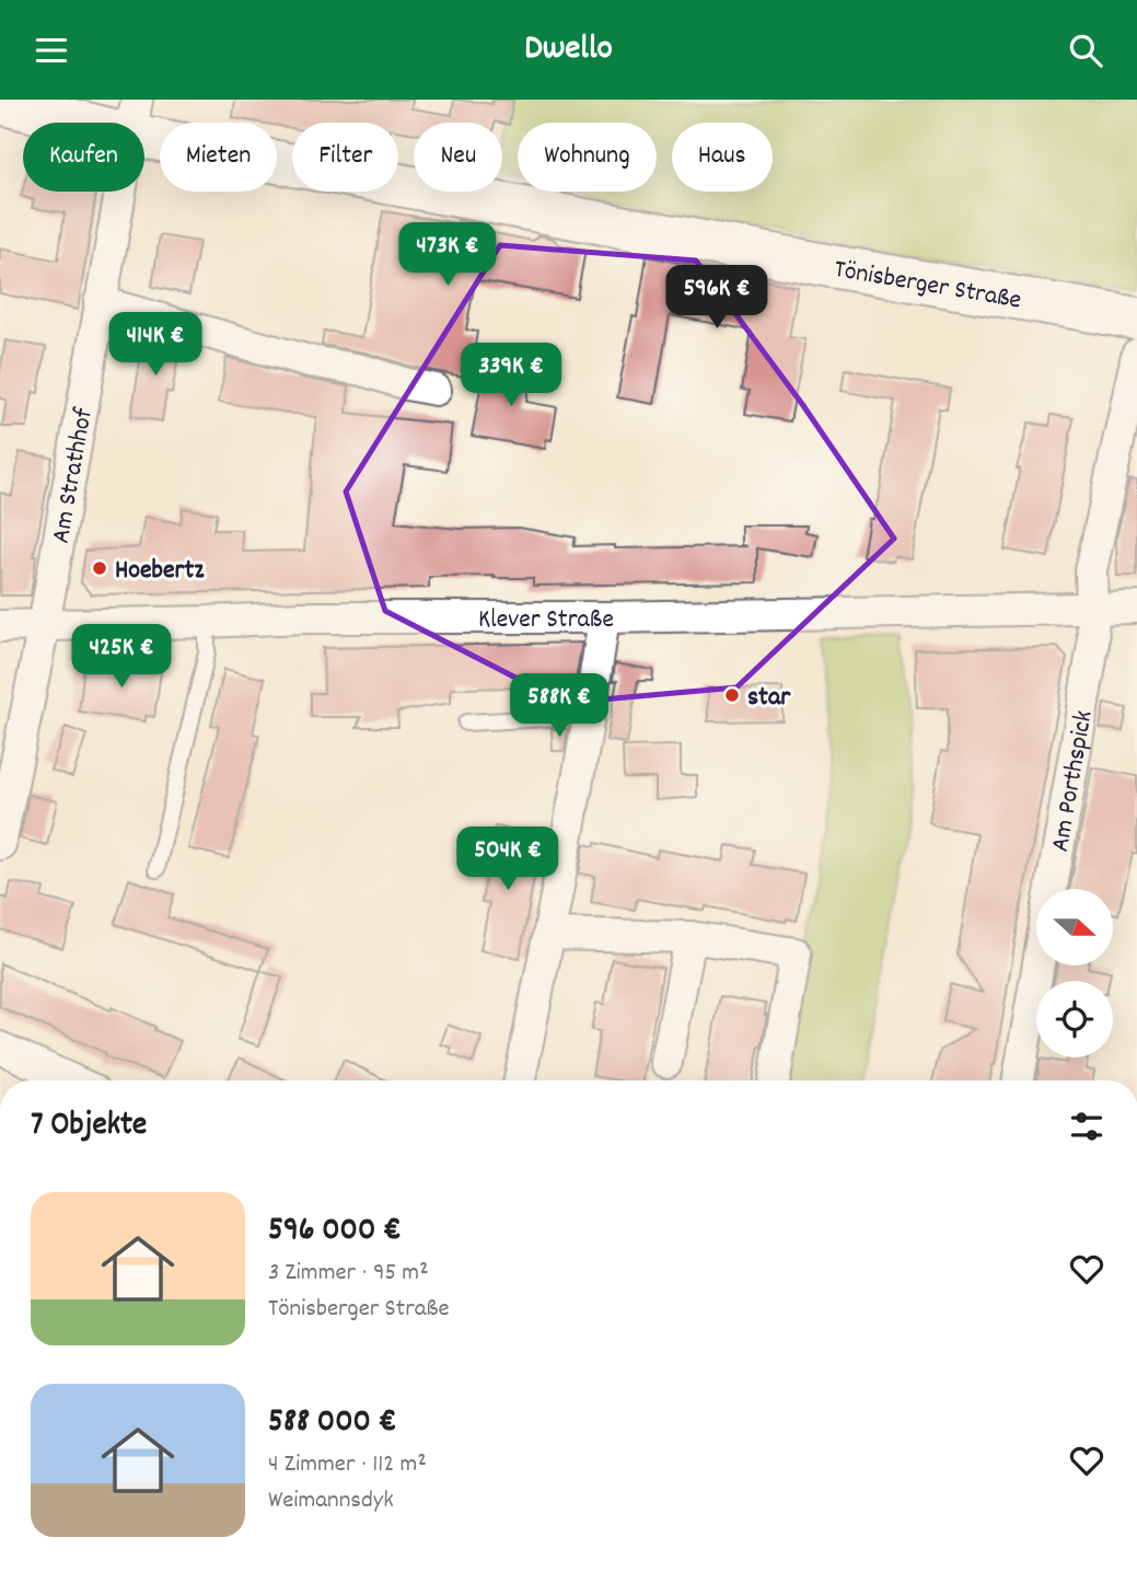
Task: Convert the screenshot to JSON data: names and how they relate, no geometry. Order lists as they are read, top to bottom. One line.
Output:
{"streets":{"street":["Tönisberger Straße","Am Strathhof","Klever Straße","Am Porthspick"]},"crossings":[["Tönisberger Straße","Am Strathhof"],["Am Strathhof","Klever Straße"],["Klever Straße","Am Porthspick"]],"places":["Hoebertz","star"],"north":"right","page":{"header":"Dwello","chip":["Kaufen","Mieten","Filter","Neu","Wohnung","Haus"],"price":["473K €","596K €","414K €","339K €","425K €","588K €","504K €"],"heading":"7 Objekte","list":[{"name":"596 000 €","note":"3 Zimmer · 95 m² · Tönisberger Straße"},{"name":"588 000 €","note":"4 Zimmer · 112 m² · Weimannsdyk"}]}}
